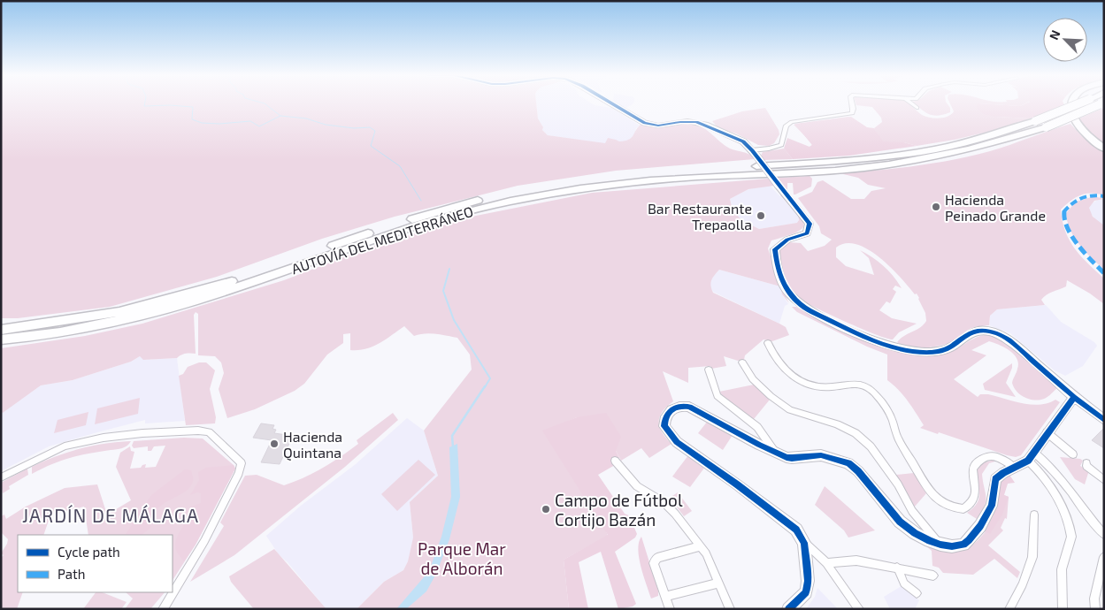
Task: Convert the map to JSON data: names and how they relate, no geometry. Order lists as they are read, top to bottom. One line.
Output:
{"streets":{"highway":["AUTOVÍA DEL MEDITERRÁNEO"]},"districts":["JARDÍN DE MÁLAGA"],"parks":["Parque Mar de Alborán"],"places":["Hacienda Peinado Grande","Bar Restaurante Trepaolla","Hacienda Quintana","Campo de Fútbol Cortijo Bazán"],"legend":["Cycle path","Path"],"north":"top left"}
